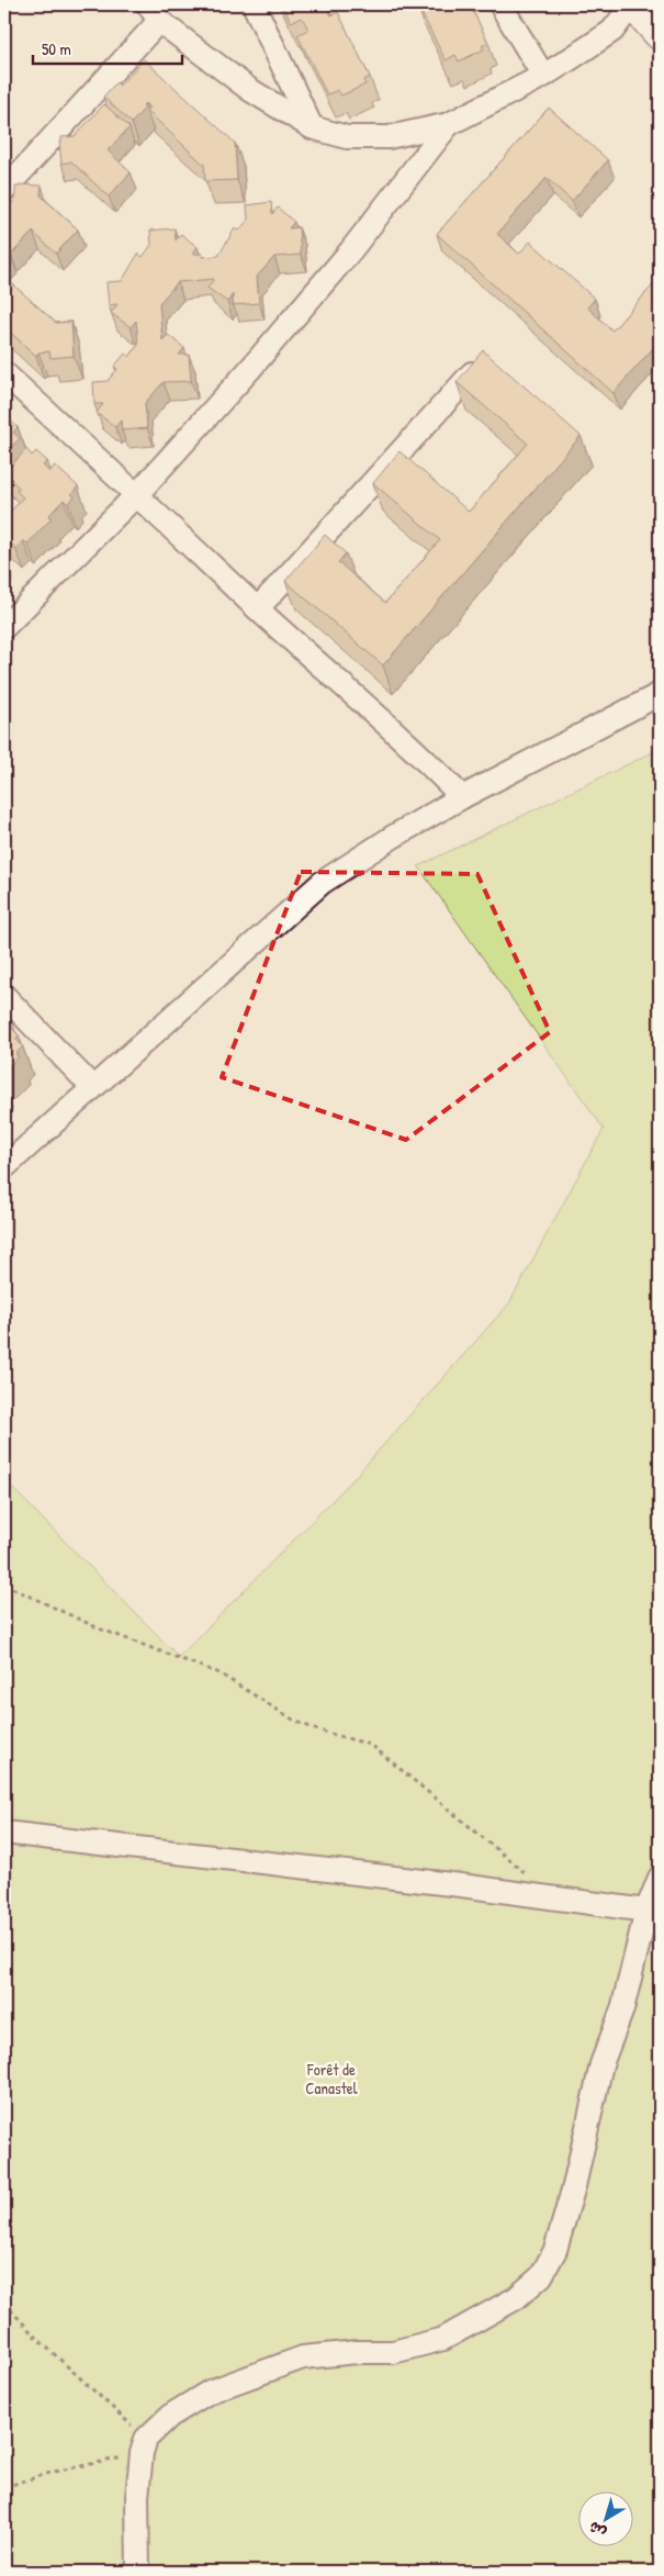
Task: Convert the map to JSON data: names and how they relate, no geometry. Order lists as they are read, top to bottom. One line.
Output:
{"parks":["Forêt de Canastel"],"scale_bar":"50 m","north":"bottom left"}
